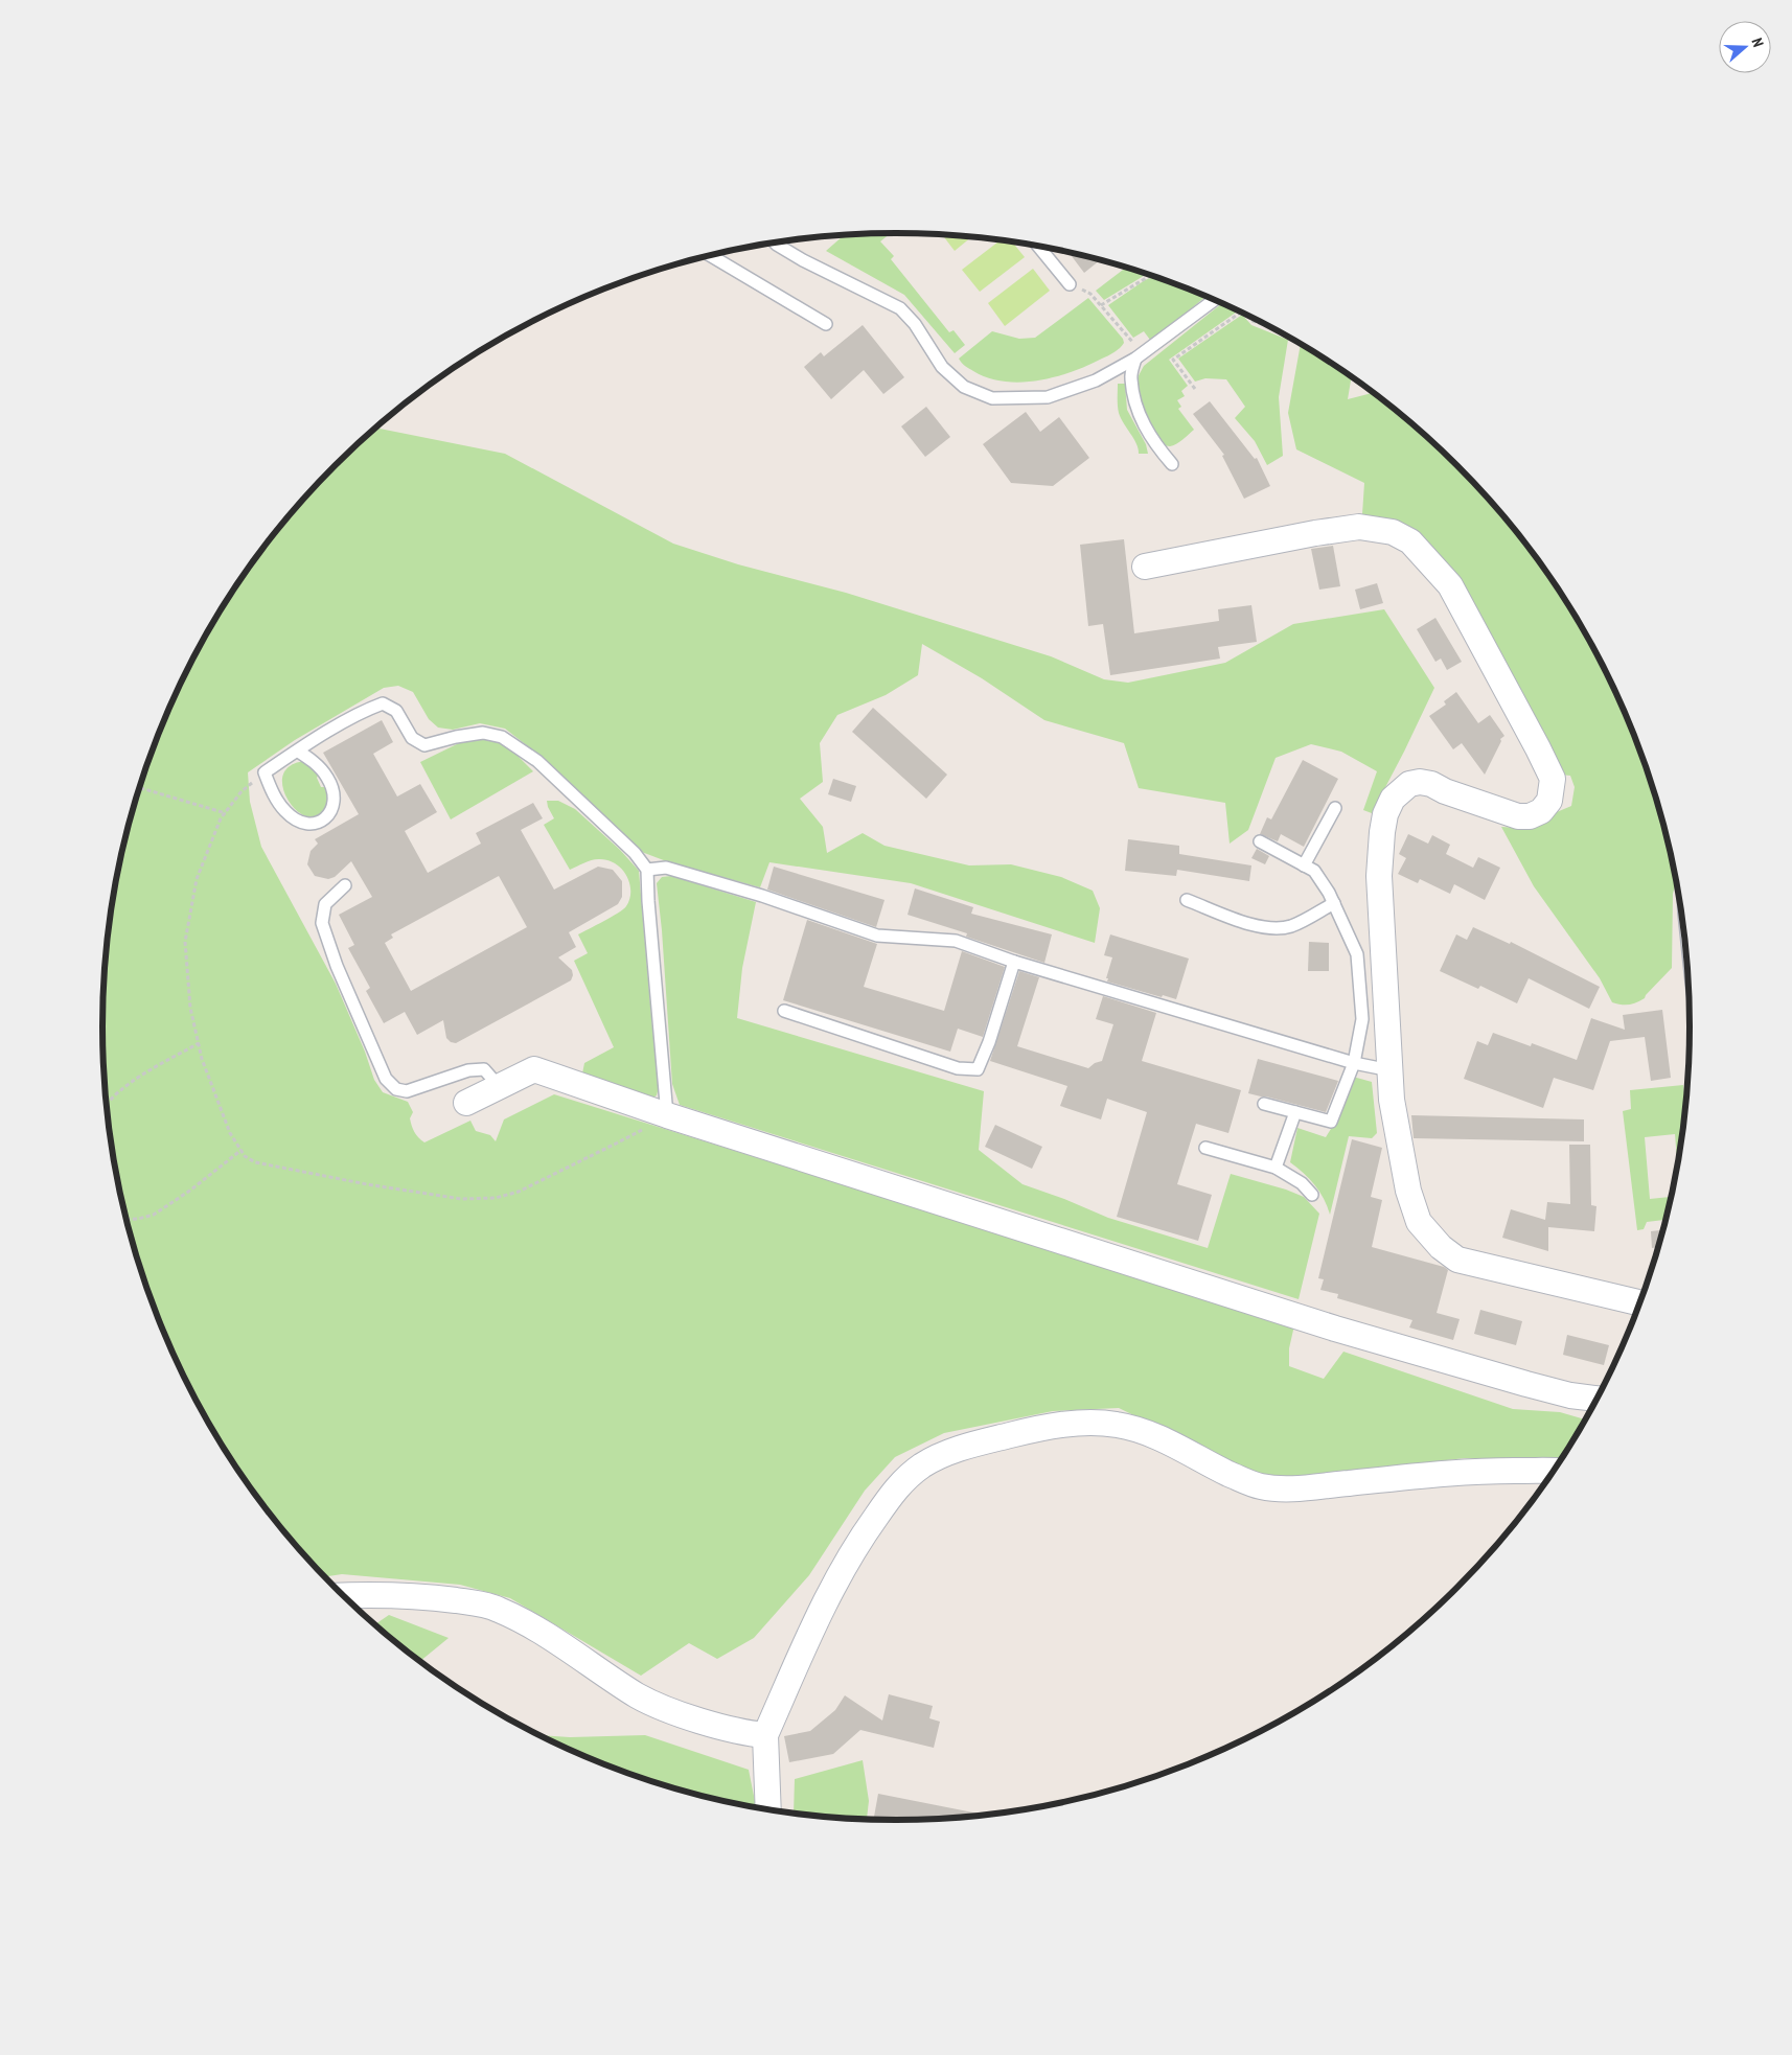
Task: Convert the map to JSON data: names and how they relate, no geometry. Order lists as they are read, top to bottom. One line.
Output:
{"north":"right"}
